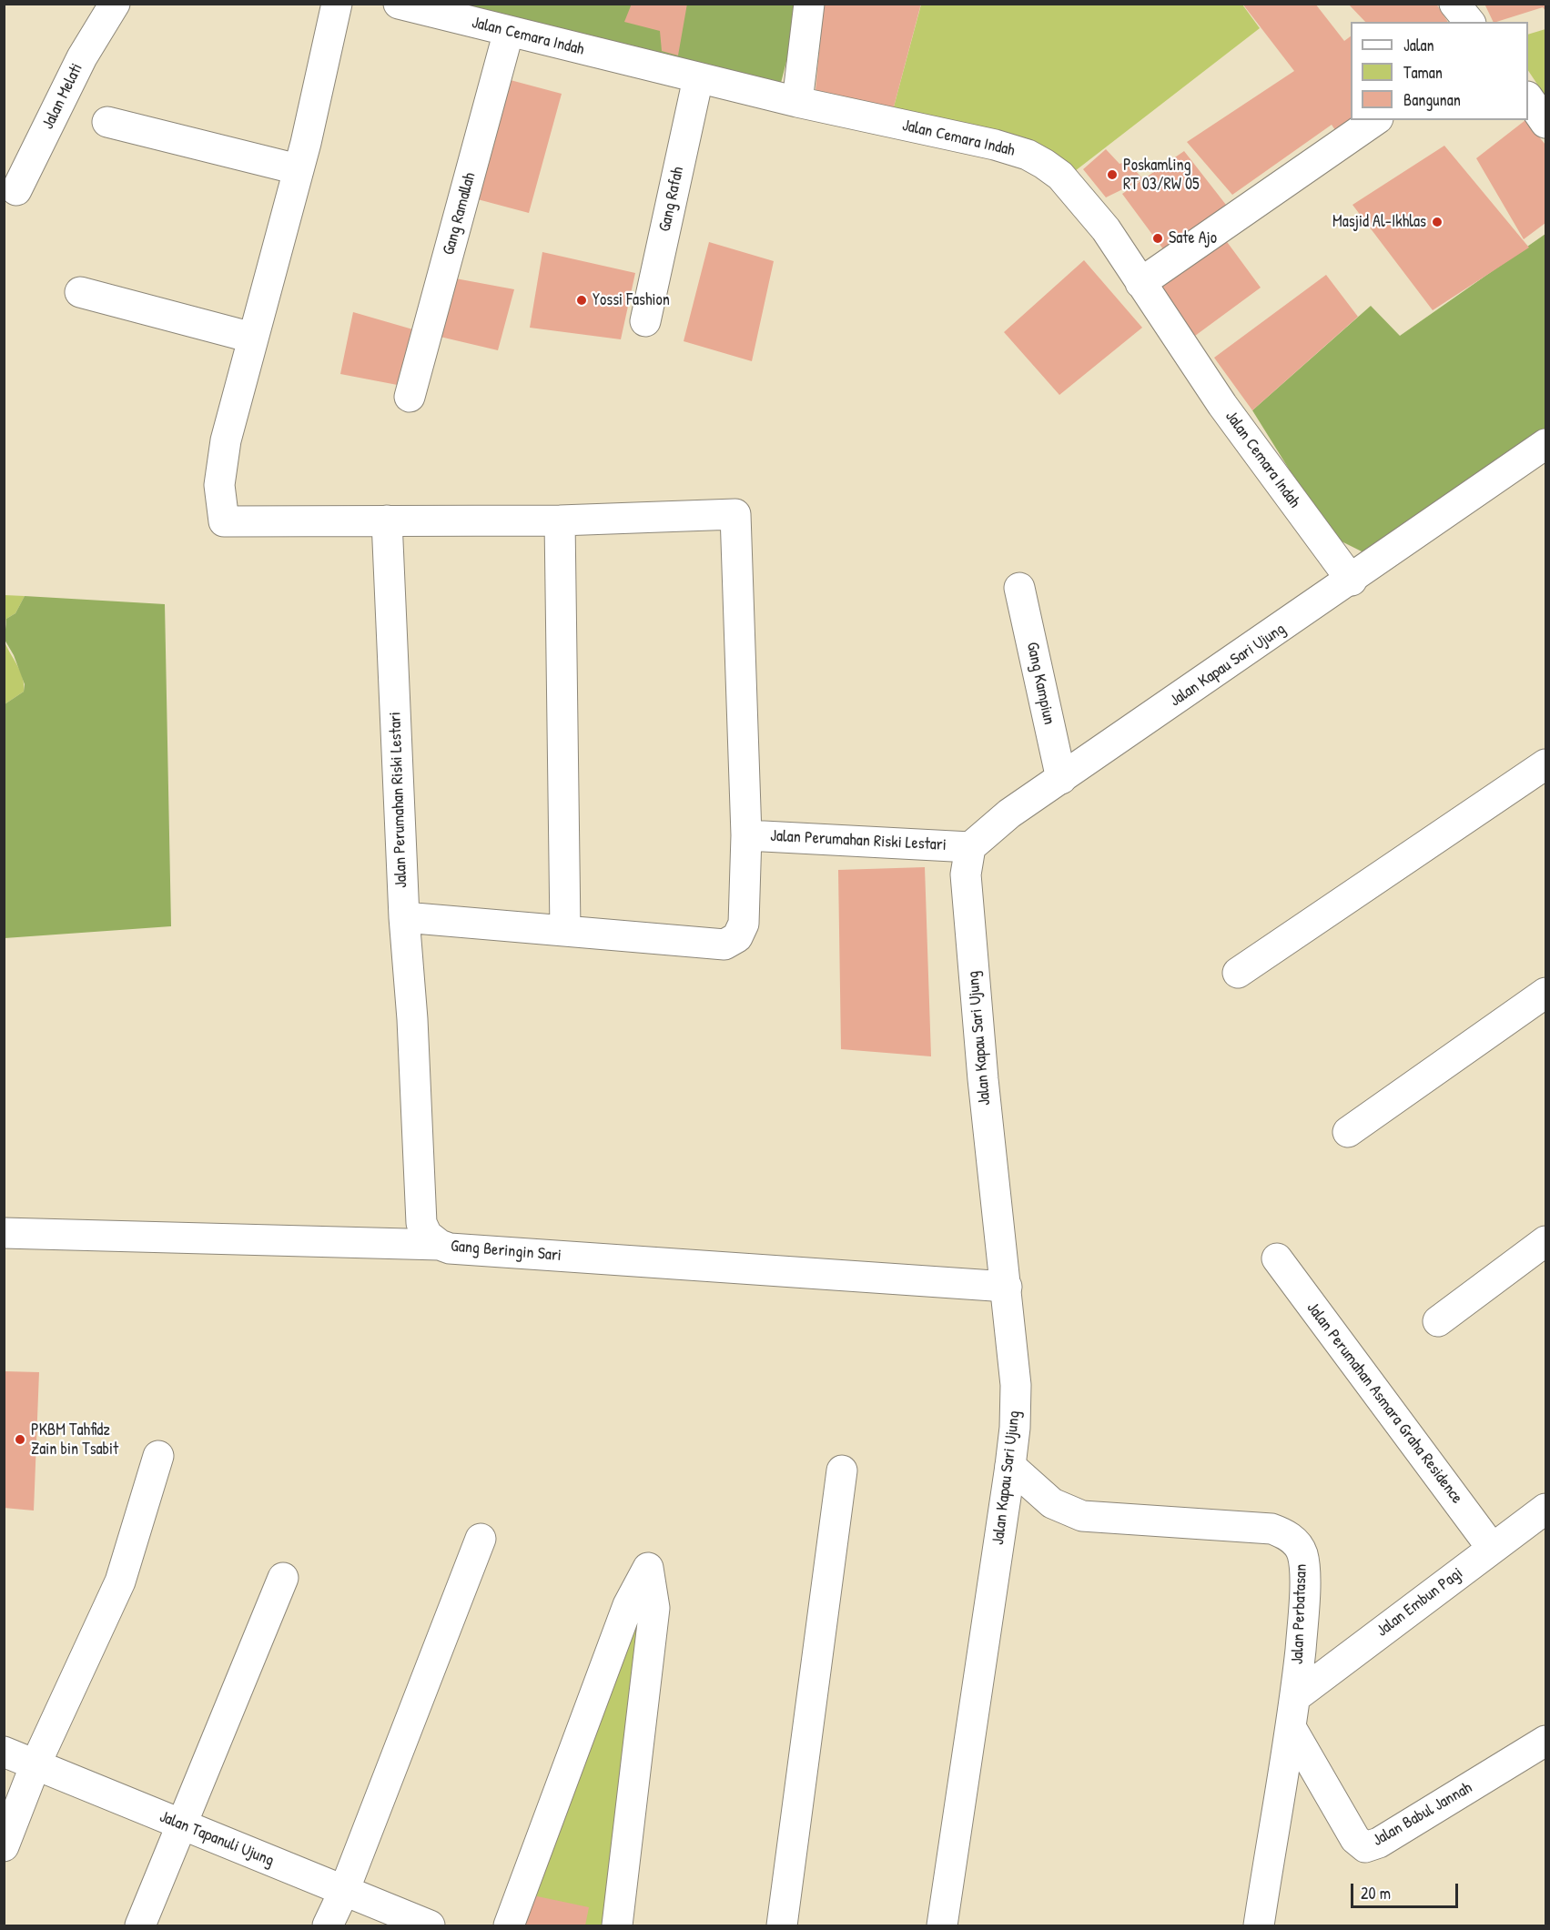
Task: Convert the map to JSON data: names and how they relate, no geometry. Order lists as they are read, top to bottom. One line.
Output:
{"streets":{"street":["Jalan Cemara Indah","Jalan Melati","Gang Rafah","Gang Ramallah","Jalan Kapau Sari Ujung","Gang Kampiun","Jalan Perumahan Riski Lestari","Gang Beringin Sari","Jalan Perumahan Asmara Graha Residence","Jalan Embun Pagi","Jalan Perbatasan","Jalan Babul Jannah","Jalan Tapanuli Ujung"]},"crossings":[["Jalan Cemara Indah","Gang Rafah"],["Jalan Cemara Indah","Gang Ramallah"],["Jalan Cemara Indah","Jalan Kapau Sari Ujung"],["Jalan Kapau Sari Ujung","Gang Kampiun"],["Jalan Kapau Sari Ujung","Jalan Perumahan Riski Lestari"],["Jalan Kapau Sari Ujung","Gang Beringin Sari"],["Jalan Kapau Sari Ujung","Jalan Perbatasan"],["Jalan Perumahan Asmara Graha Residence","Jalan Embun Pagi"],["Jalan Embun Pagi","Jalan Perbatasan"],["Jalan Perbatasan","Jalan Babul Jannah"]],"places":["Poskamling RT 03/RW 05","Masjid Al-Ikhlas","Sate Ajo","Yossi Fashion","PKBM Tahfidz Zain bin Tsabit"],"legend":["Jalan","Taman","Bangunan"],"scale_bar":"20 m"}
